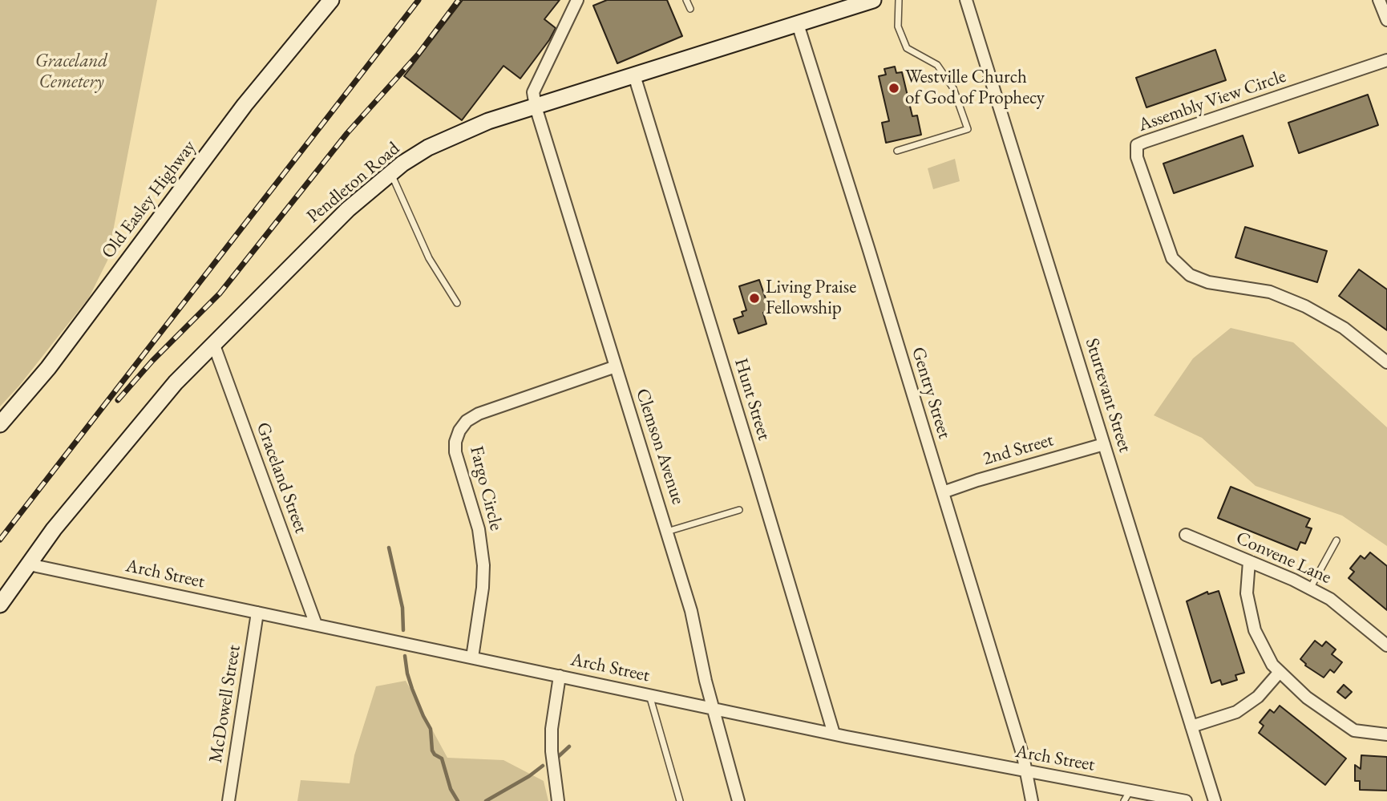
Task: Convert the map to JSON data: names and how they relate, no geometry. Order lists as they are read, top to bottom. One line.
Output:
{"streets":{"street":["Assembly View Circle","Pendleton Road","Old Easley Highway","Gentry Street","Sturtevant Street","Hunt Street","Clemson Avenue","2nd Street","Graceland Street","Fargo Circle","Convene Lane","Arch Street","McDowell Street"]},"crossings":[["Pendleton Road","Gentry Street"],["Pendleton Road","Hunt Street"],["Pendleton Road","Clemson Avenue"],["Pendleton Road","Graceland Street"],["Pendleton Road","Arch Street"],["Gentry Street","2nd Street"],["Gentry Street","Arch Street"],["Sturtevant Street","2nd Street"],["Hunt Street","Arch Street"],["Clemson Avenue","Fargo Circle"],["Clemson Avenue","Arch Street"],["Graceland Street","Arch Street"],["Fargo Circle","Arch Street"],["Arch Street","McDowell Street"]],"parks":["Graceland Cemetery"],"places":["Westville Church of God of Prophecy","Living Praise Fellowship"]}
